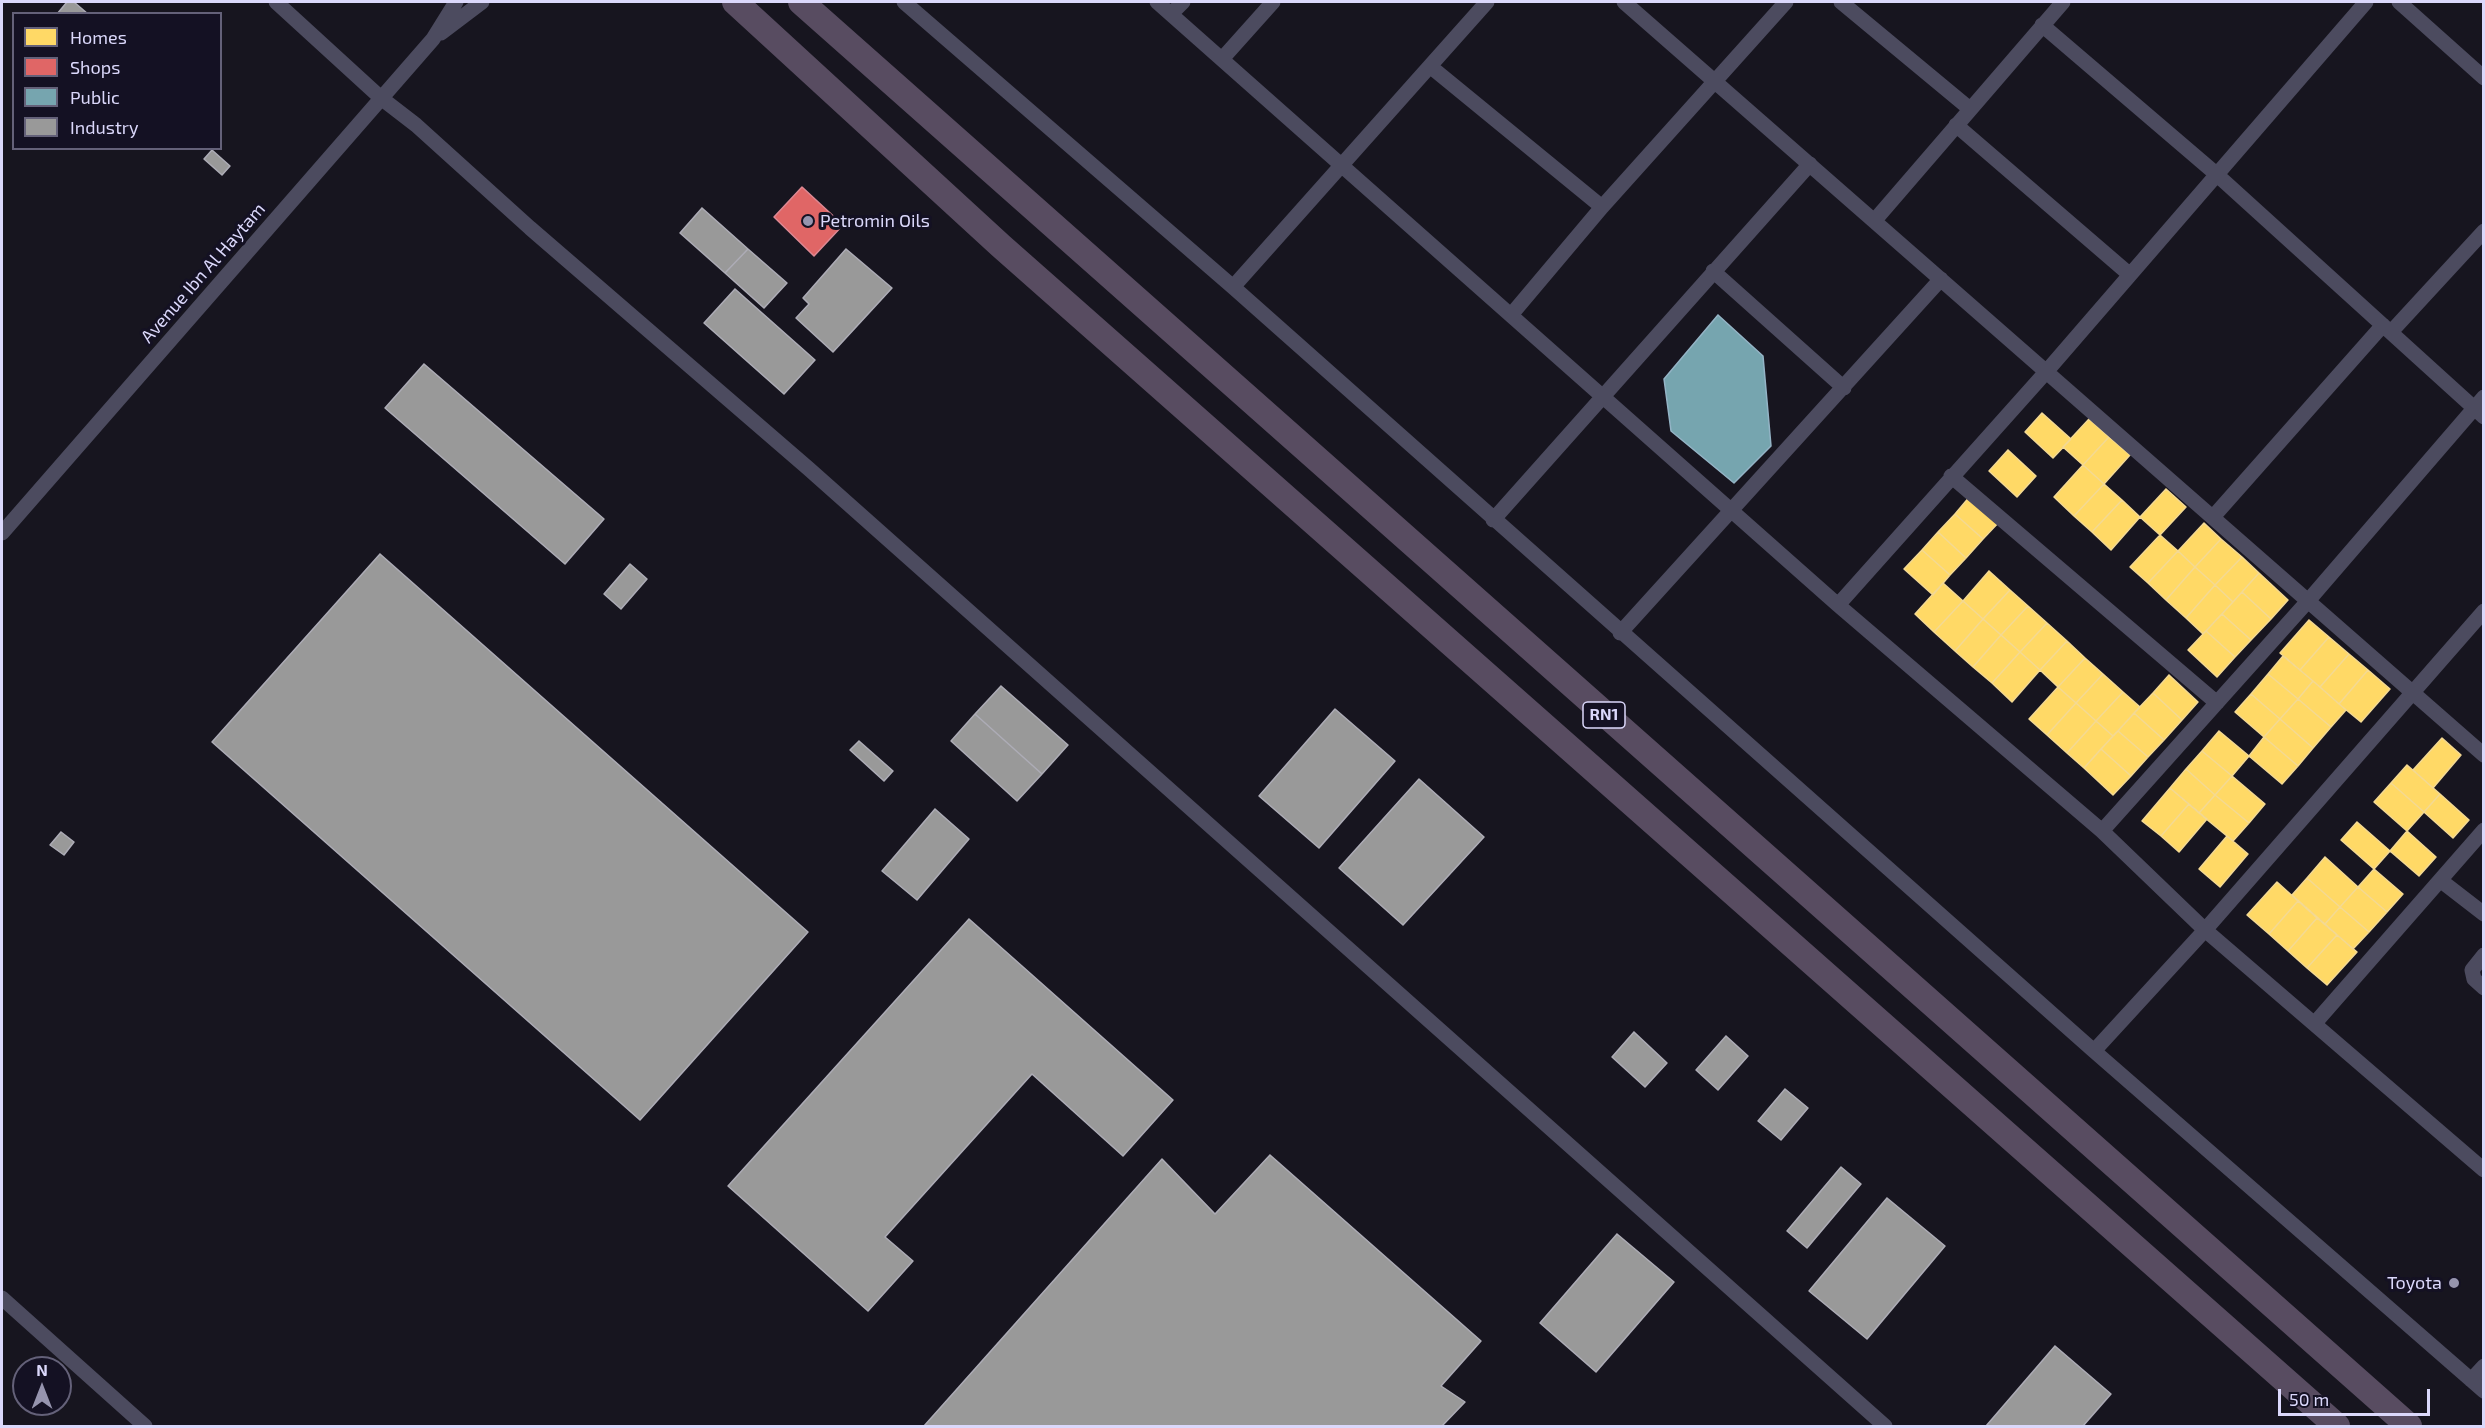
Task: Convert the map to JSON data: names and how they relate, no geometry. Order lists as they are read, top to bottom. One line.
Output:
{"streets":{"highway":["RN1"],"street":["Avenue Ibn Al Haytam"]},"places":["Petromin Oils","Toyota"],"legend":["Homes","Shops","Public","Industry"],"scale_bar":"50 m","north":"top"}
